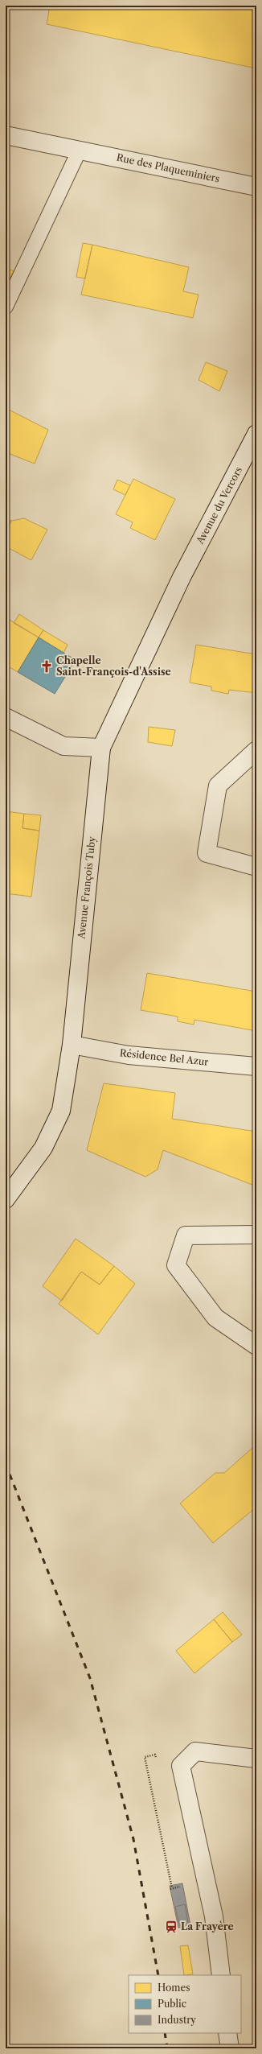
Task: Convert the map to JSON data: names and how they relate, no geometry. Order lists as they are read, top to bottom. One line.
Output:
{"streets":{"street":["Rue des Plaqueminiers","Avenue du Vercors","Avenue François Tuby","Résidence Bel Azur"]},"crossings":[["Avenue du Vercors","Avenue François Tuby"],["Avenue François Tuby","Résidence Bel Azur"]],"places":{"church":["Chapelle Saint-François-d'Assise"],"station":["La Frayère"]},"legend":["Homes","Public","Industry"]}
